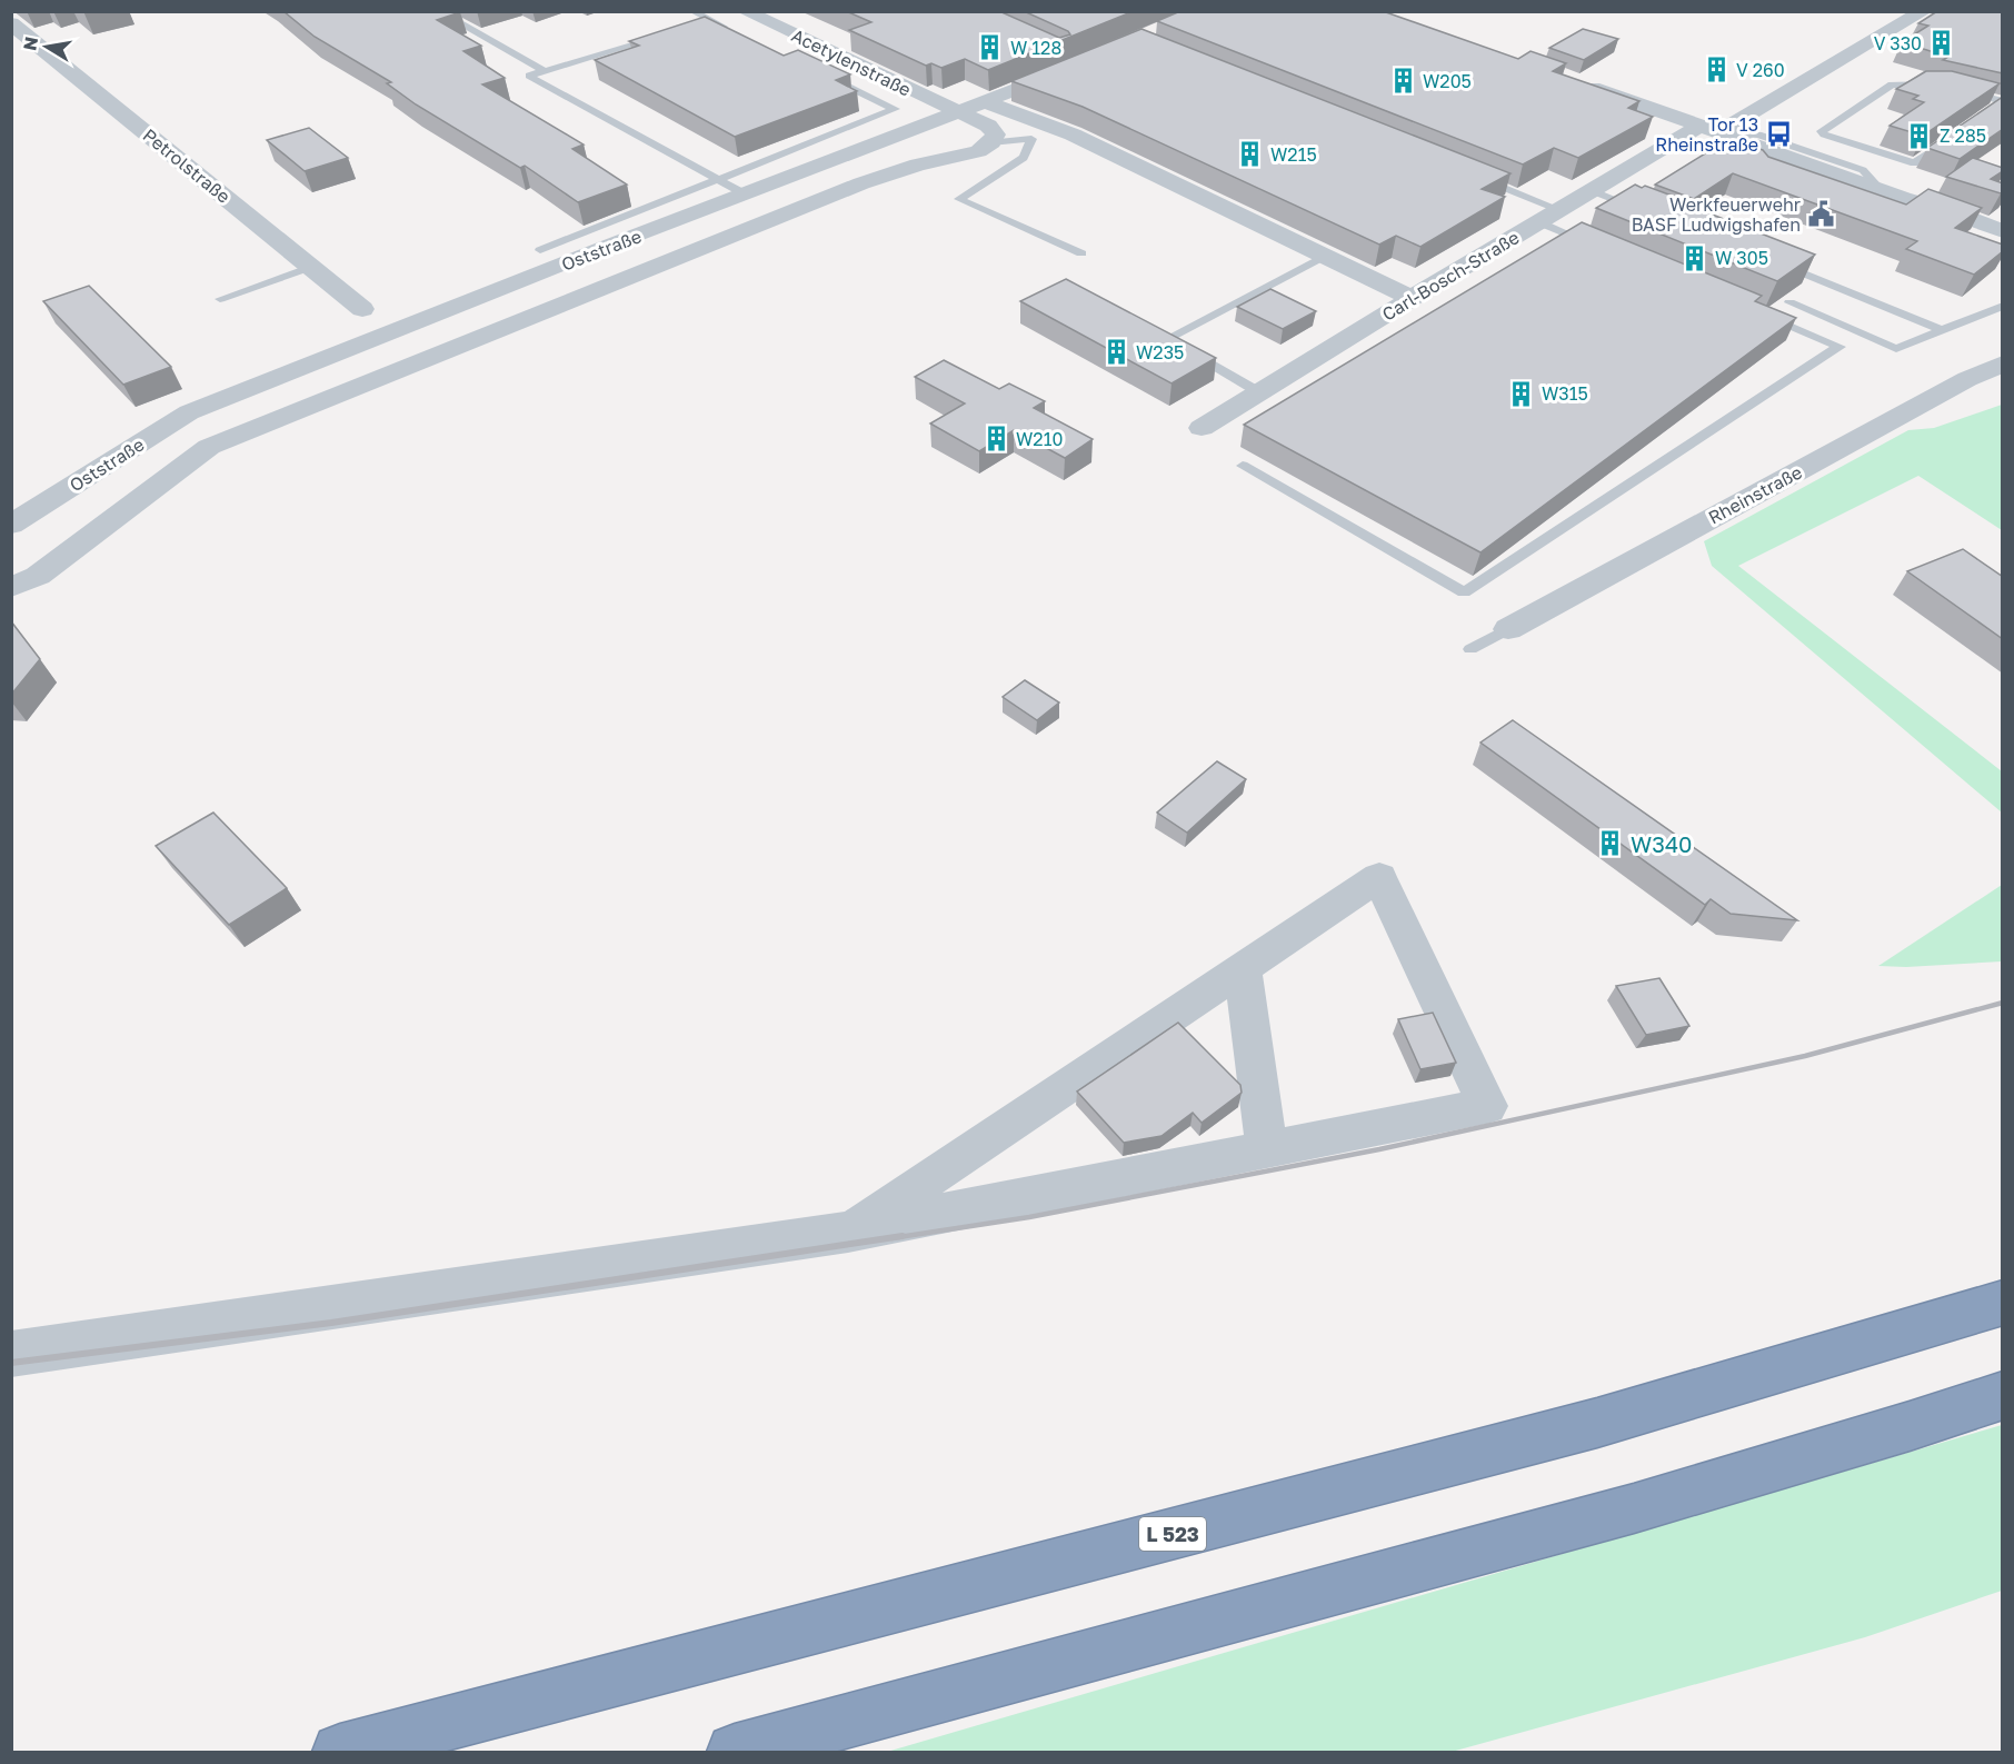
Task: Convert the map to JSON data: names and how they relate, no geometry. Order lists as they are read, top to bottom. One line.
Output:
{"streets":{"highway":["L 523"],"street":["Acetylenstraße","Petrolstraße","Oststraße","Carl-Bosch-Straße","Rheinstraße"]},"crossings":[["Acetylenstraße","Oststraße"]],"places":{"building":["V 330","W 128","V 260","W205","Z 285","W215","W 305","W235","W315","W210","W340"],"bus stop":["Tor 13 Rheinstraße"],"public building":["Werkfeuerwehr BASF Ludwigshafen"]},"north":"left"}
